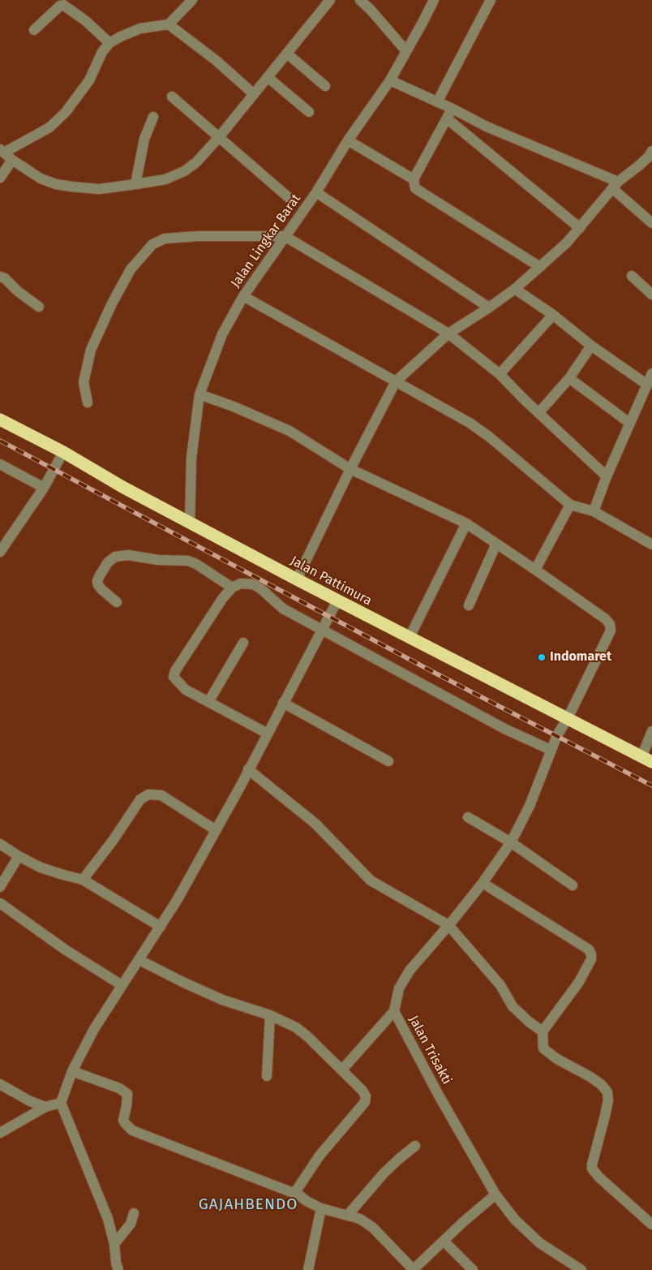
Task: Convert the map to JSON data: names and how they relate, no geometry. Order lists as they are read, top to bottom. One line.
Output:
{"streets":{"highway":["Jalan Pattimura"],"street":["Jalan Lingkar Barat","Jalan Trisakti"]},"crossings":[["Jalan Lingkar Barat","Jalan Pattimura"],["Jalan Lingkar Barat","Jalan Trisakti"],["Jalan Pattimura","Jalan Trisakti"]],"districts":["GAJAHBENDO"],"places":["Indomaret"]}
